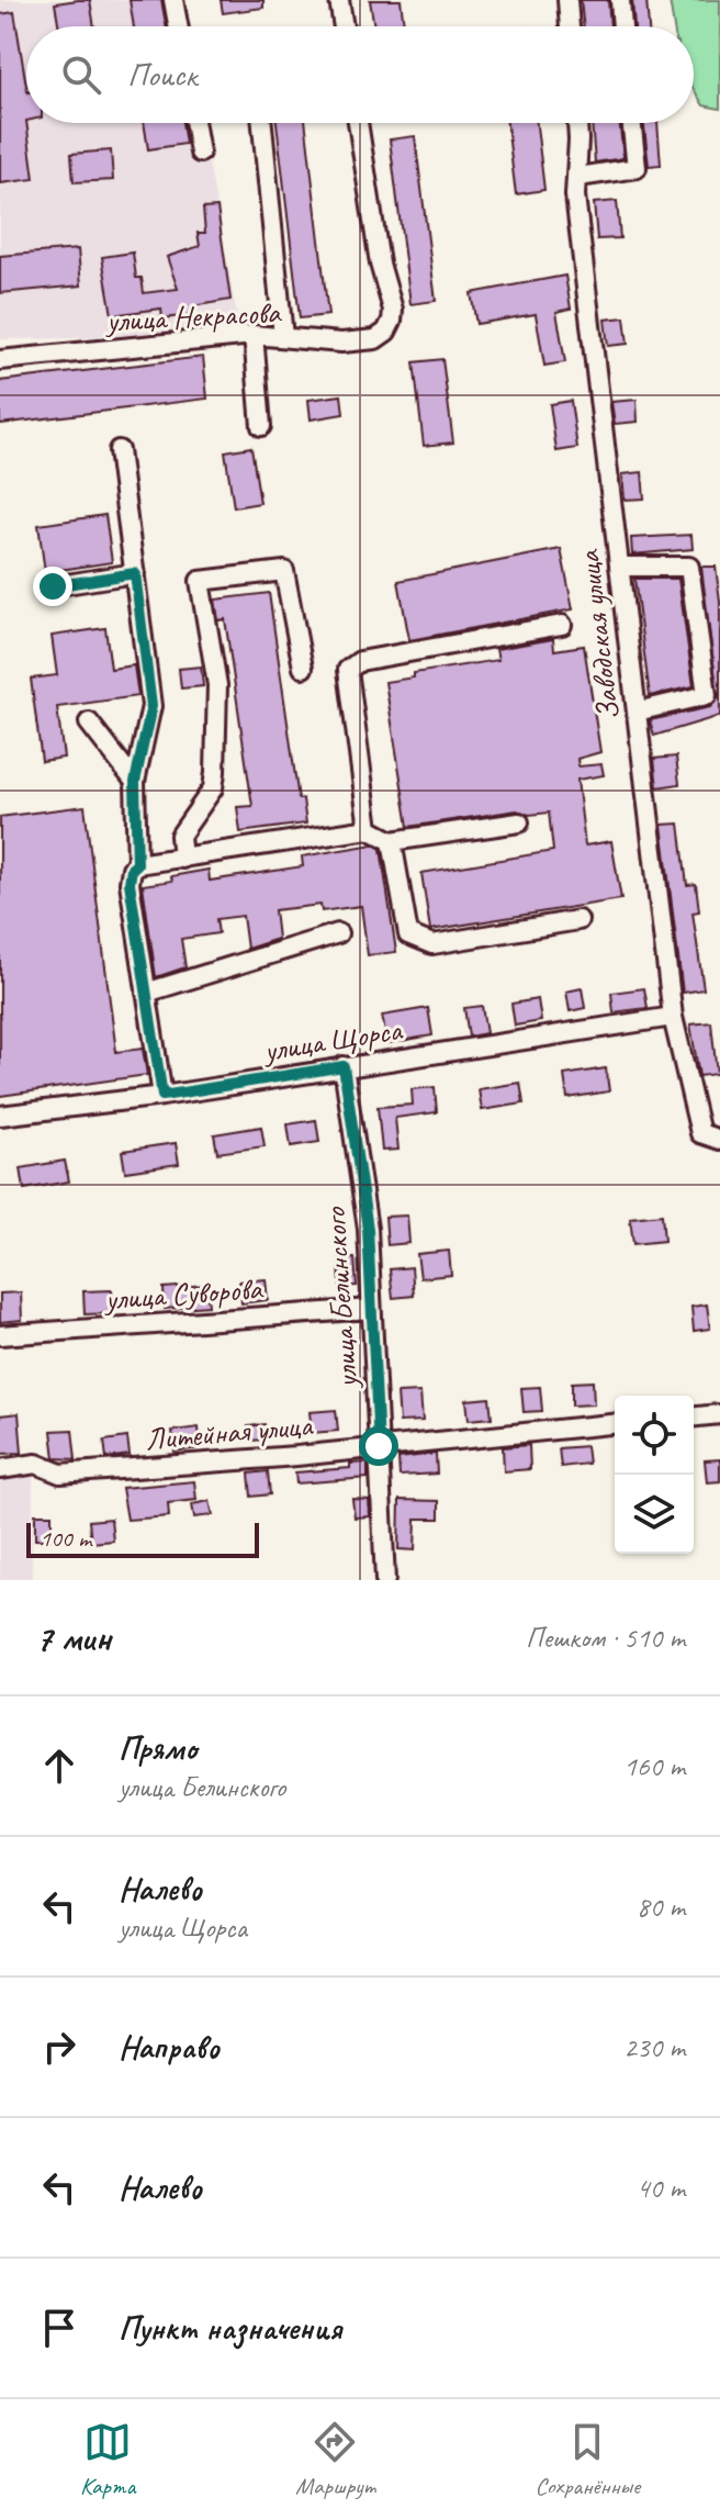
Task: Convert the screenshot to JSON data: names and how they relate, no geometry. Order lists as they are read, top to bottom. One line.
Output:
{"streets":{"street":["улица Некрасова","Заводская улица","улица Щорса","улица Суворова","улица Белинского","Литейная улица"]},"crossings":[["Заводская улица","улица Щорса"],["улица Щорса","улица Белинского"],["улица Суворова","улица Белинского"],["улица Белинского","Литейная улица"]],"scale_bar":"100 m","page":{"search":"Поиск","scale":"100 m","heading":["7 мин","Пешком · 510 m"],"list":[["Прямо","улица Белинского","160 m"],["Налево","улица Щорса","80 m"],["Направо","230 m"],["Налево","40 m"],"Пункт назначения"],"nav":["Карта","Маршрут","Сохранённые"]}}
